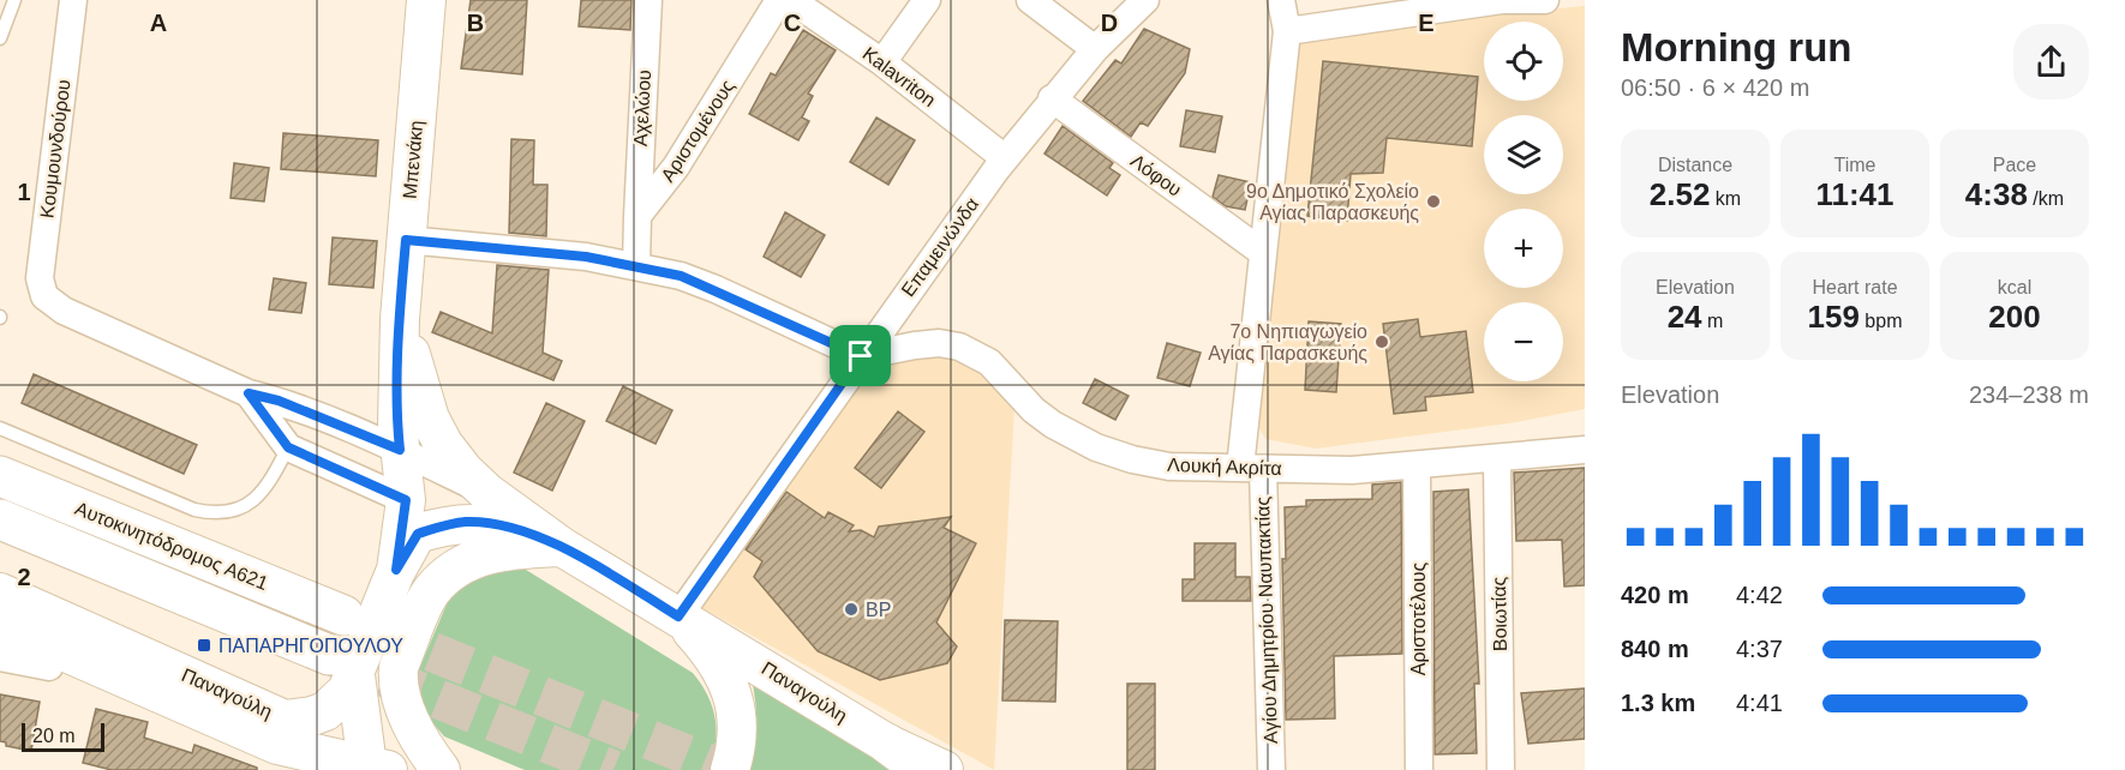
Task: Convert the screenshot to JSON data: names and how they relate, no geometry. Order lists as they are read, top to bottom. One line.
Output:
{"streets":{"highway":["Αυτοκινητόδρομος Α621"],"main road":["Μπενάκη","Παναγούλη"],"street":["Kalavriton","Αχελώου","Αριστομένους","Κουμουνδούρου","Λόφου","Επαμεινώνδα","Λουκή Ακρίτα","Βοιωτίας","Αριστοτέλους","Αγίου Δημητρίου Ναυπακτίας"]},"crossings":[["Kalavriton","Επαμεινώνδα"],["Αχελώου","Αριστομένους"],["Κουμουνδούρου","Παναγούλη"],["Μπενάκη","Παναγούλη"],["Λόφου","Επαμεινώνδα"],["Λόφου","Αγίου Δημητρίου Ναυπακτίας"],["Επαμεινώνδα","Λουκή Ακρίτα"],["Επαμεινώνδα","Παναγούλη"],["Λουκή Ακρίτα","Βοιωτίας"],["Λουκή Ακρίτα","Αριστοτέλους"],["Λουκή Ακρίτα","Αγίου Δημητρίου Ναυπακτίας"],["Αυτοκινητόδρομος Α621","Παναγούλη"]],"places":{"other":["9ο Δημοτικό Σχολείο Αγίας Παρασκευής","7ο Νηπιαγωγείο Αγίας Παρασκευής","BP"],"transit":["ΠΑΠΑΡΗΓΟΠΟΥΛΟΥ"]},"scale_bar":"20 m","page":{"heading":["Morning run","06:50 · 6 × 420 m"],"map_buttons":["+","−"],"stats":[["Distance","2.52 km"],["Time","11:41"],["Pace","4:38 /km"],["Elevation","24 m"],["Heart rate","159 bpm"],["kcal","200"]],"chart":["Elevation","234–238 m"],"list":[{"name":"420 m","note":"4:42"},{"name":"840 m","note":"4:37"},{"name":"1.3 km","note":"4:41"}],"scale":"20 m"},"grid":{"columns":["A","B","C","D","E"],"rows":["1","2"]}}
